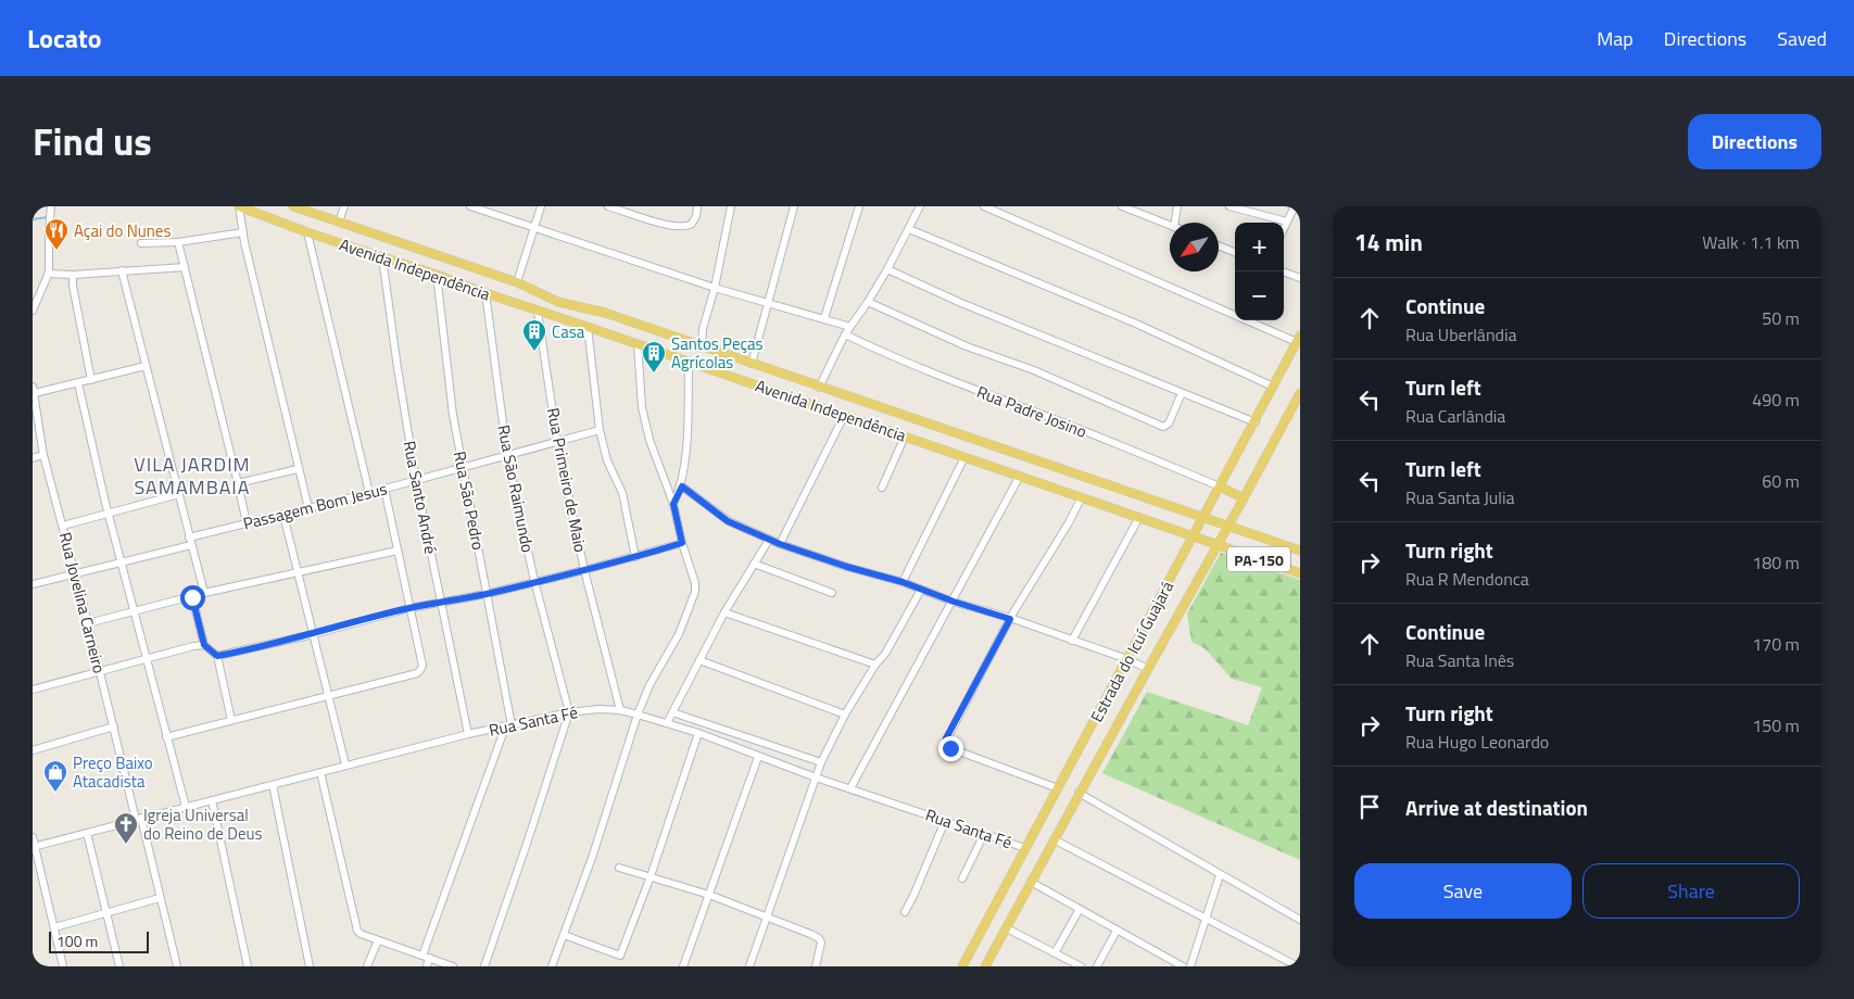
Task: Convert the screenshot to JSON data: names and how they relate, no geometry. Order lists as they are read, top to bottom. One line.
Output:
{"streets":{"main road":["Avenida Independência","PA-150","Estrada do Icuí Guajará"],"street":["Rua Padre Josino","Rua Primeiro de Maio","Rua São Raimundo","Rua Santo André","Rua São Pedro","Passagem Bom Jesus","Rua Jovelina Carneiro","Rua Santa Fé"]},"crossings":[["Avenida Independência","Rua Primeiro de Maio"],["Avenida Independência","Rua São Raimundo"],["Avenida Independência","Rua Santo André"],["Avenida Independência","Rua São Pedro"],["Avenida Independência","Estrada do Icuí Guajará"],["Rua Padre Josino","Estrada do Icuí Guajará"],["Rua Primeiro de Maio","Passagem Bom Jesus"],["Rua Primeiro de Maio","Rua Santa Fé"],["Rua São Raimundo","Passagem Bom Jesus"],["Rua São Raimundo","Rua Santa Fé"],["Rua Santo André","Passagem Bom Jesus"],["Rua Santo André","Rua Santa Fé"],["Rua São Pedro","Passagem Bom Jesus"],["Rua São Pedro","Rua Santa Fé"],["Rua Jovelina Carneiro","Rua Santa Fé"],["Estrada do Icuí Guajará","Rua Santa Fé"]],"districts":["VILA JARDIM SAMAMBAIA"],"places":{"restaurant":["Açai do Nunes"],"building":["Casa","Santos Peças Agrícolas"],"shop":["Preço Baixo Atacadista"],"church":["Igreja Universal do Reino de Deus"]},"scale_bar":"100 m","north":"bottom left","page":{"header":"Locato","nav":["Map","Directions","Saved"],"title":"Find us","buttons":["Directions",["Save","Share"]],"heading":["14 min","Walk · 1.1 km"],"map_buttons":["+","−"],"list":[["Continue","Rua Uberlândia","50 m"],["Turn left","Rua Carlândia","490 m"],["Turn left","Rua Santa Julia","60 m"],["Turn right","Rua R Mendonca","180 m"],["Continue","Rua Santa Inês","170 m"],["Turn right","Rua Hugo Leonardo","150 m"],"Arrive at destination"],"scale":"100 m"}}
